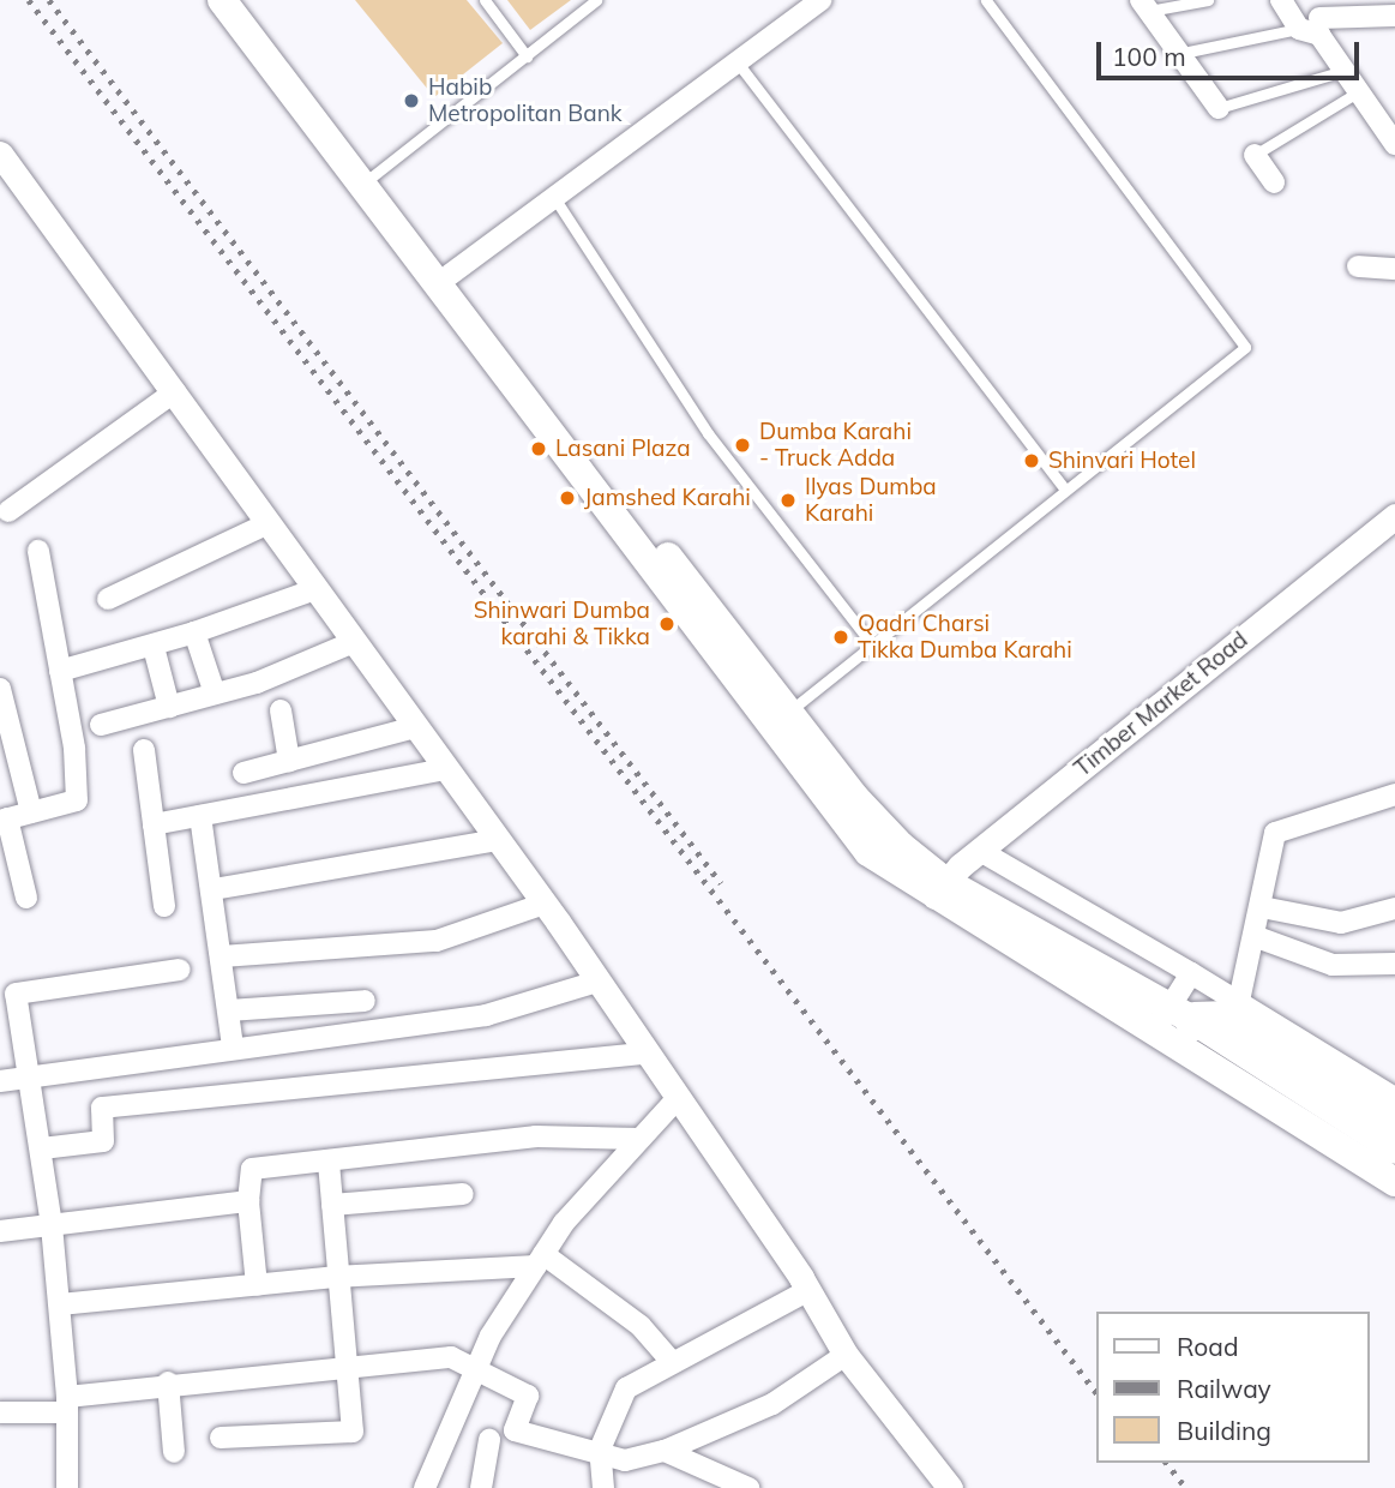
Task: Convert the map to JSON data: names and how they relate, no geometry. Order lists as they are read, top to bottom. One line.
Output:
{"streets":{"street":["Timber Market Road"]},"places":["Habib Metropolitan Bank","Dumba Karahi - Truck Adda","Lasani Plaza","Shinvari Hotel","Jamshed Karahi","Ilyas Dumba Karahi","Shinwari Dumba karahi & Tikka","Qadri Charsi Tikka Dumba Karahi"],"legend":["Road","Railway","Building"],"scale_bar":"100 m"}
